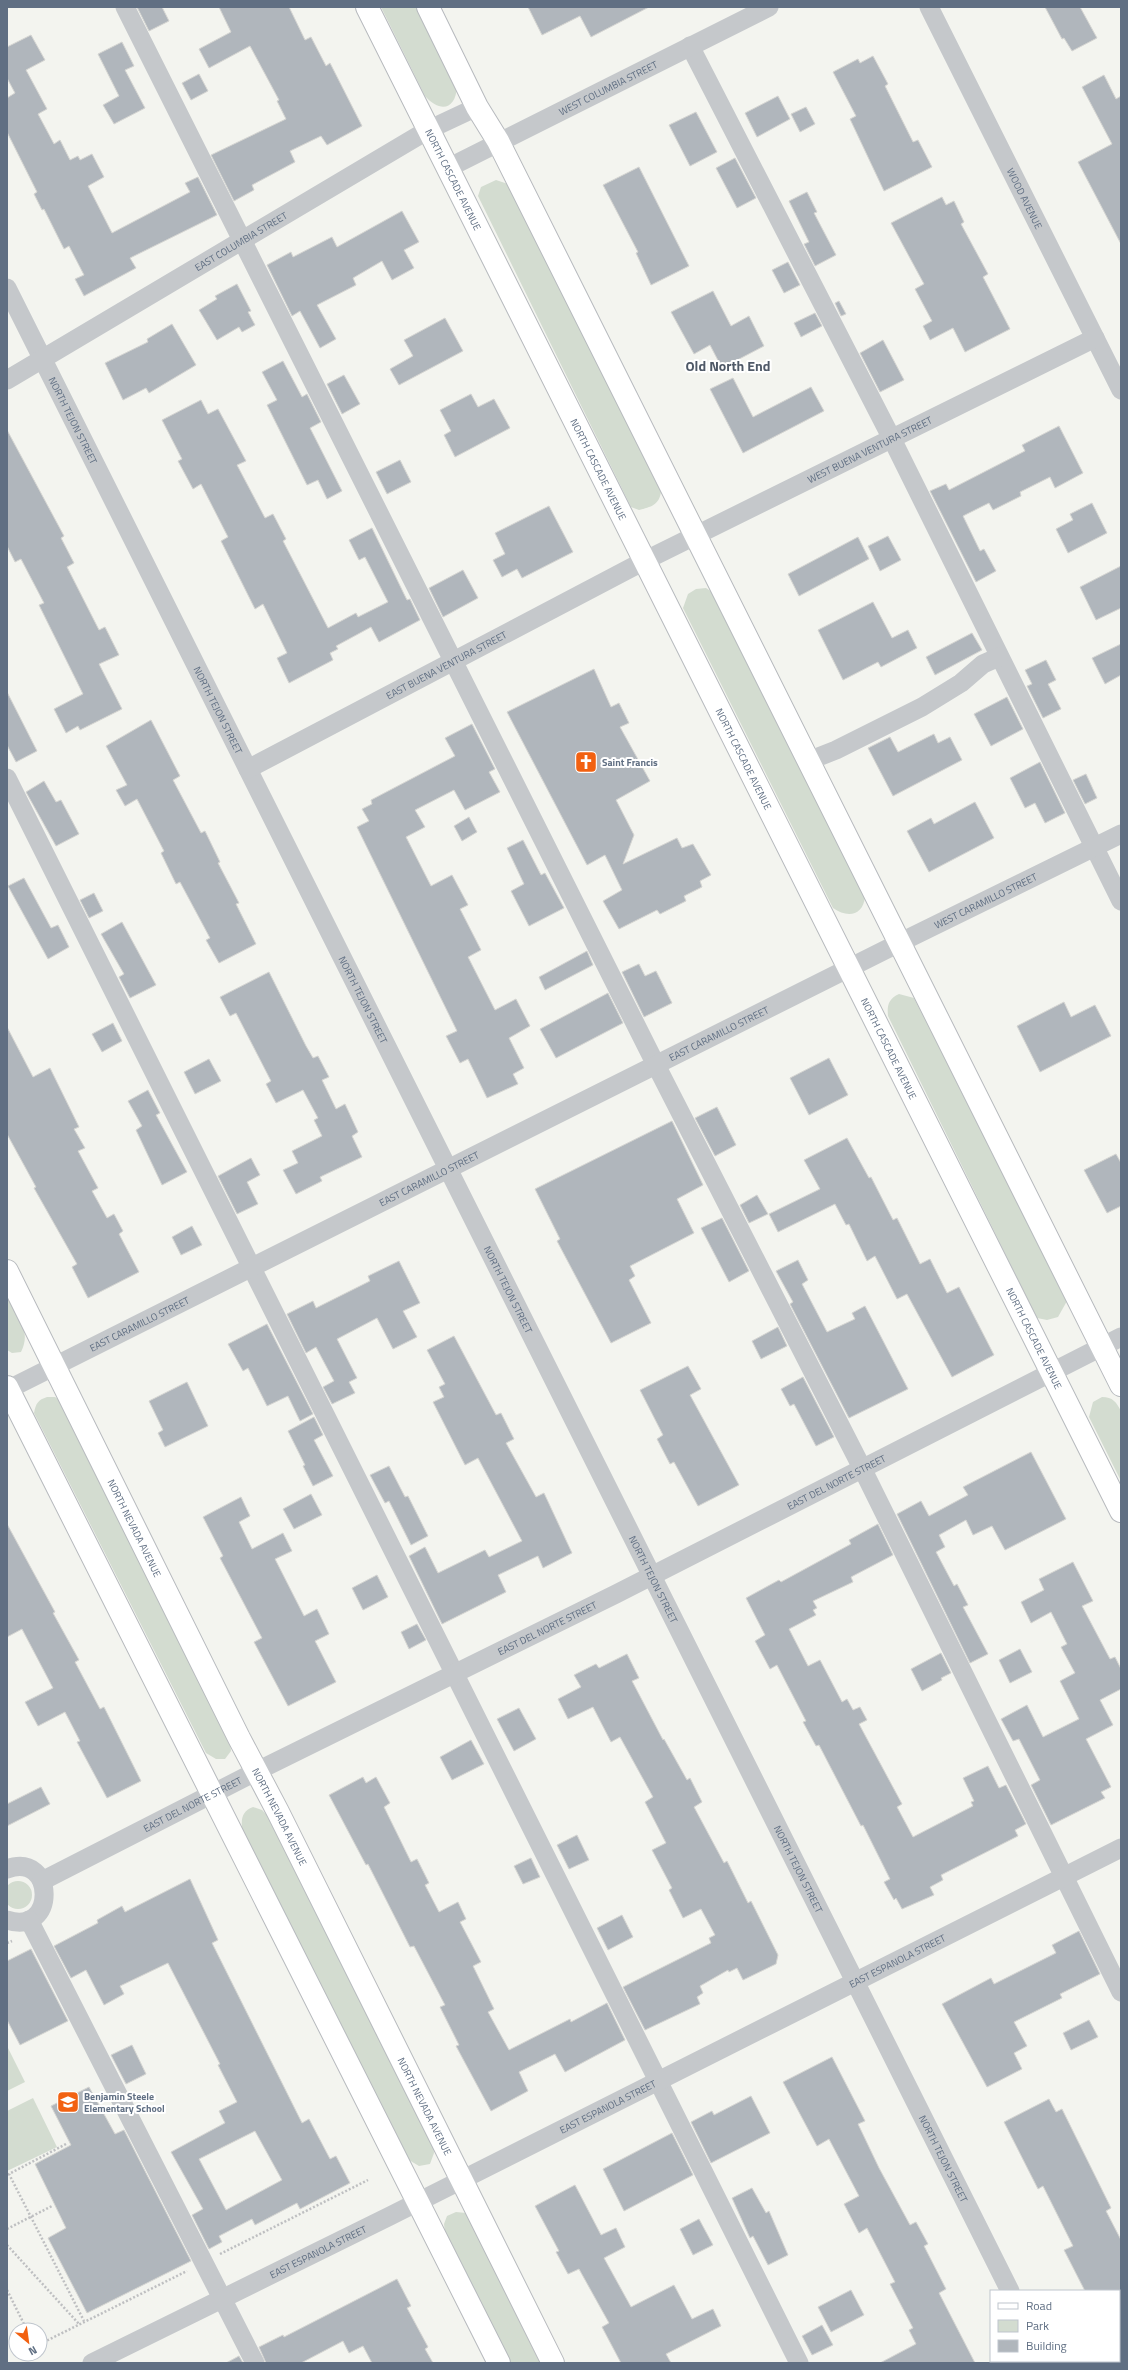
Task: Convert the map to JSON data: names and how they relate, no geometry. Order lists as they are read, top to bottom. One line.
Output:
{"streets":{"main road":["NORTH CASCADE AVENUE","NORTH NEVADA AVENUE"],"street":["WEST COLUMBIA STREET","WOOD AVENUE","EAST COLUMBIA STREET","NORTH TEJON STREET","WEST BUENA VENTURA STREET","EAST BUENA VENTURA STREET","WEST CARAMILLO STREET","EAST CARAMILLO STREET","EAST DEL NORTE STREET","EAST ESPANOLA STREET"]},"crossings":[["WEST COLUMBIA STREET","NORTH CASCADE AVENUE"],["NORTH CASCADE AVENUE","EAST COLUMBIA STREET"],["NORTH CASCADE AVENUE","WEST BUENA VENTURA STREET"],["NORTH CASCADE AVENUE","EAST BUENA VENTURA STREET"],["NORTH CASCADE AVENUE","WEST CARAMILLO STREET"],["NORTH CASCADE AVENUE","EAST CARAMILLO STREET"],["NORTH CASCADE AVENUE","EAST DEL NORTE STREET"],["WOOD AVENUE","WEST BUENA VENTURA STREET"],["EAST COLUMBIA STREET","NORTH TEJON STREET"],["NORTH TEJON STREET","EAST BUENA VENTURA STREET"],["NORTH TEJON STREET","EAST CARAMILLO STREET"],["NORTH TEJON STREET","EAST DEL NORTE STREET"],["NORTH TEJON STREET","EAST ESPANOLA STREET"],["WEST BUENA VENTURA STREET","EAST BUENA VENTURA STREET"],["WEST CARAMILLO STREET","EAST CARAMILLO STREET"],["EAST CARAMILLO STREET","NORTH NEVADA AVENUE"],["EAST DEL NORTE STREET","NORTH NEVADA AVENUE"],["NORTH NEVADA AVENUE","EAST ESPANOLA STREET"]],"districts":["Old North End"],"places":{"church":["Saint Francis"],"school or university":["Benjamin Steele Elementary School"]},"legend":["Road","Park","Building"],"north":"bottom right"}
